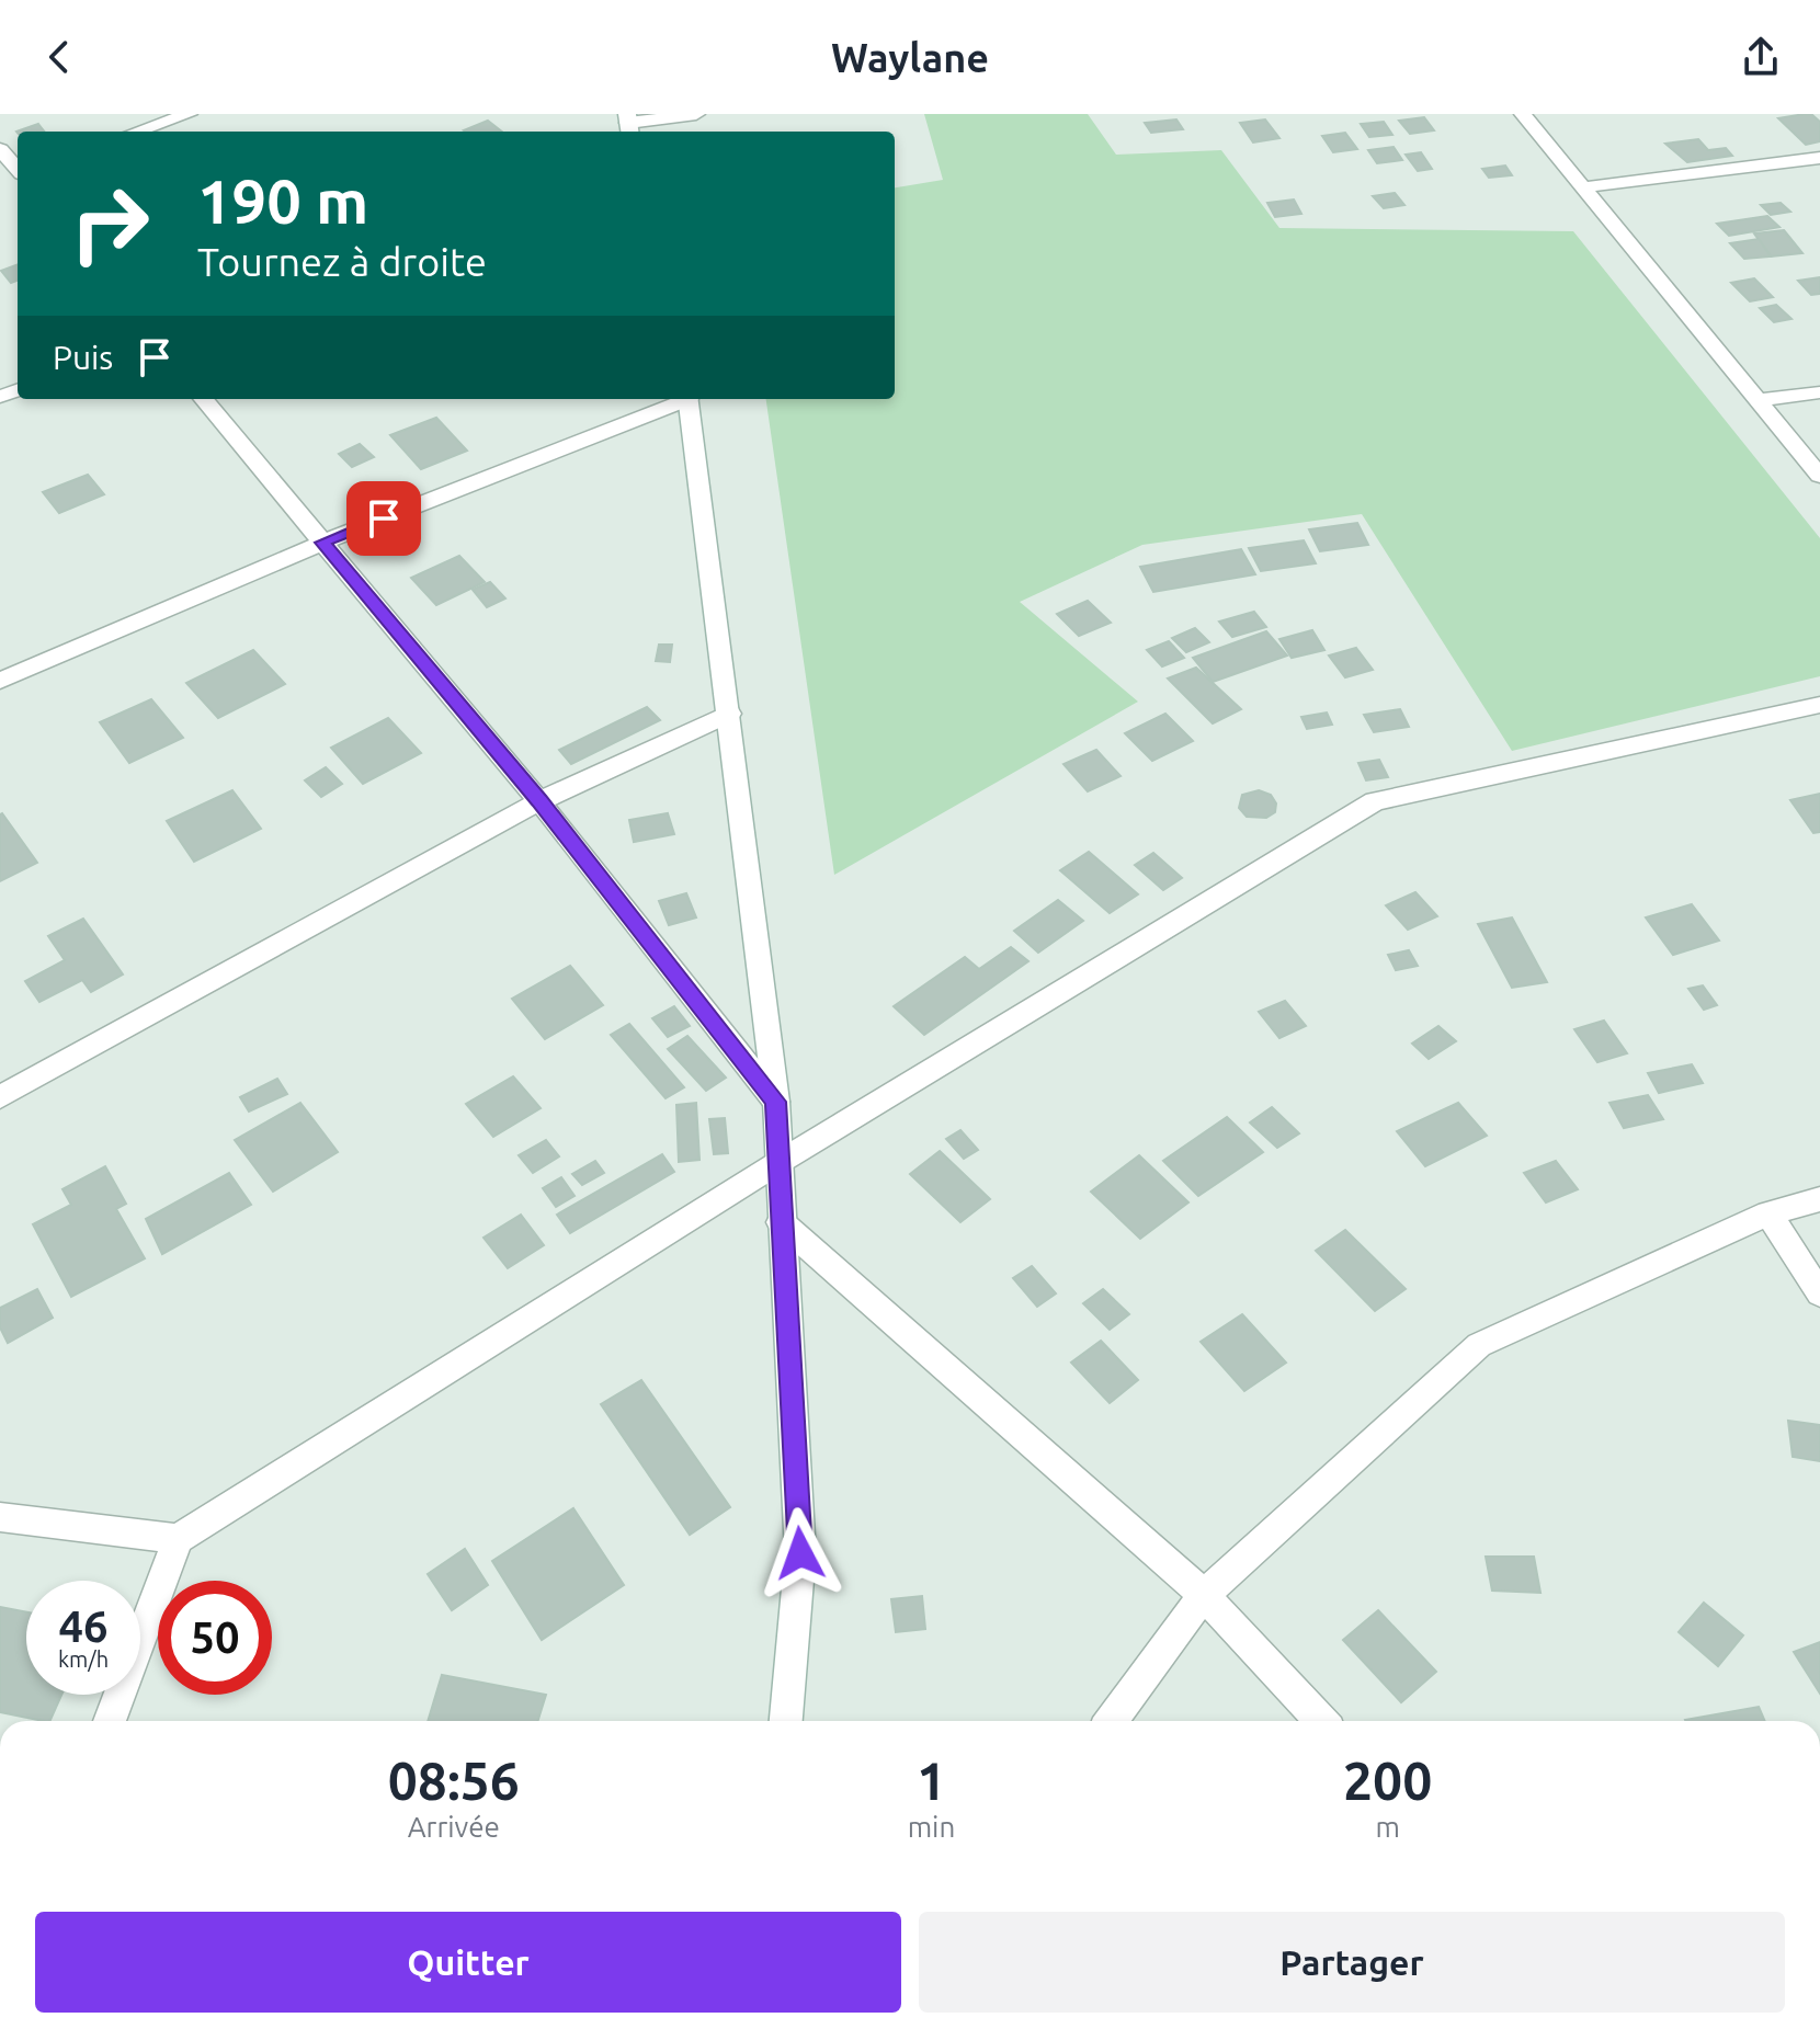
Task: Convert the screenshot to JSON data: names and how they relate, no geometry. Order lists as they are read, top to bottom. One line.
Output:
{"page":{"header":"Waylane","turn":["190 m","Tournez à droite"],"then":"Puis","speed":"46 km/h","limit":"50","eta":["08:56","Arrivée","1","min","200","m"],"buttons":["Quitter","Partager"]}}
